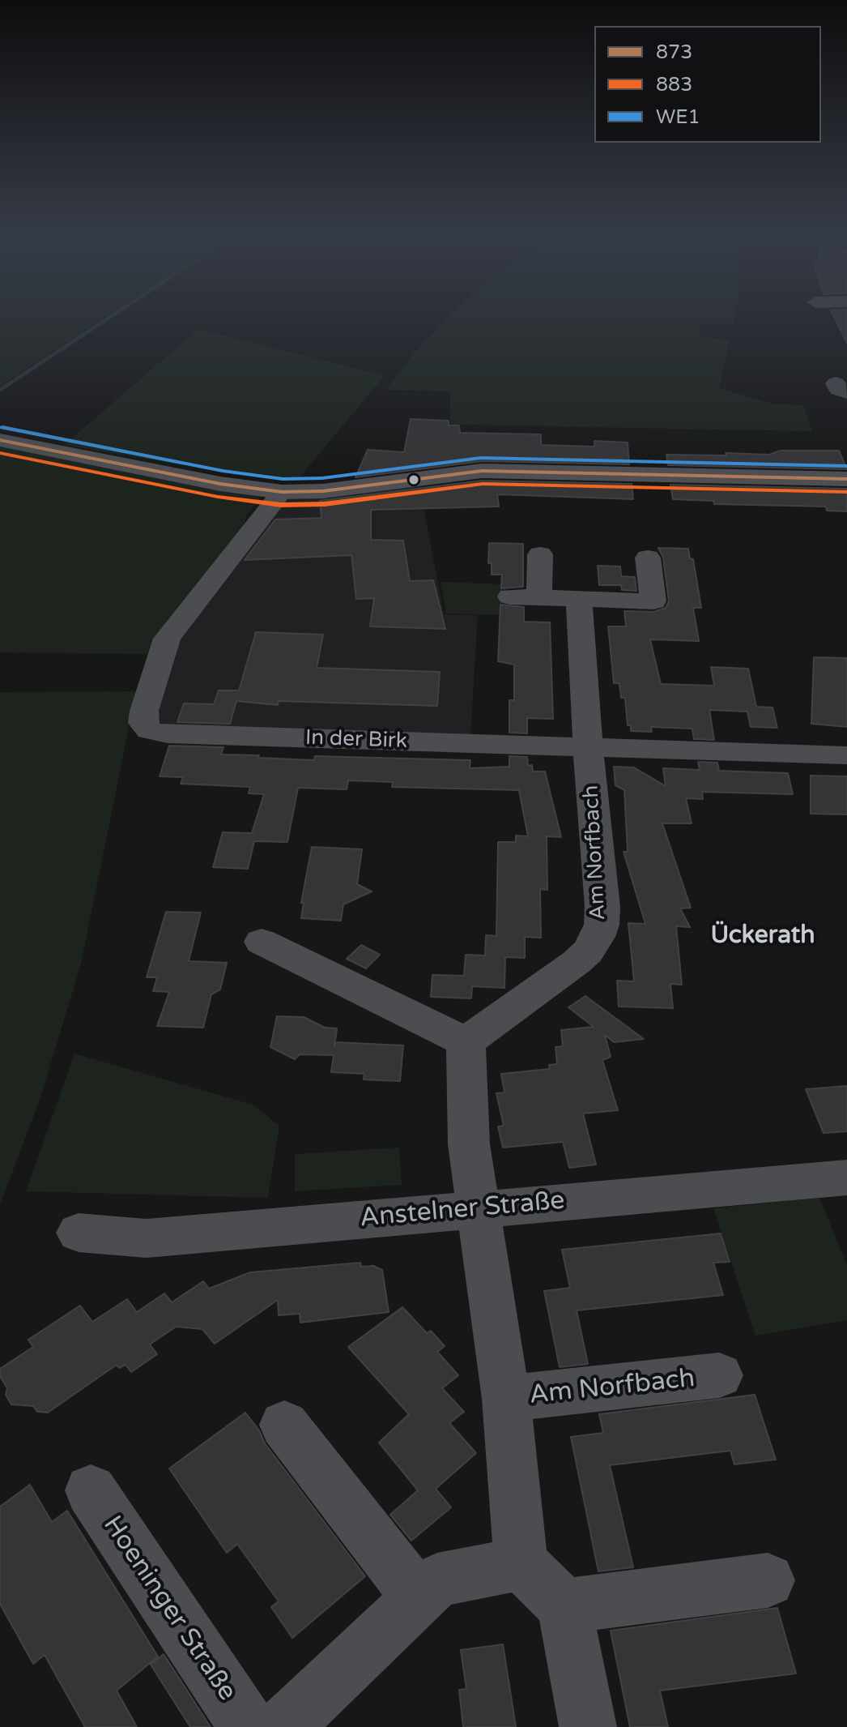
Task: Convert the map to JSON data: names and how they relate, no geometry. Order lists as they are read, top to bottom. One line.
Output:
{"streets":{"street":["In der Birk","Am Norfbach","Anstelner Straße","Hoeninger Straße"]},"crossings":[["In der Birk","Am Norfbach"],["Am Norfbach","Anstelner Straße"]],"districts":["Ückerath"],"lines":["transit line WE1","transit line 873","transit line 883"],"legend":["873","883","WE1"]}
